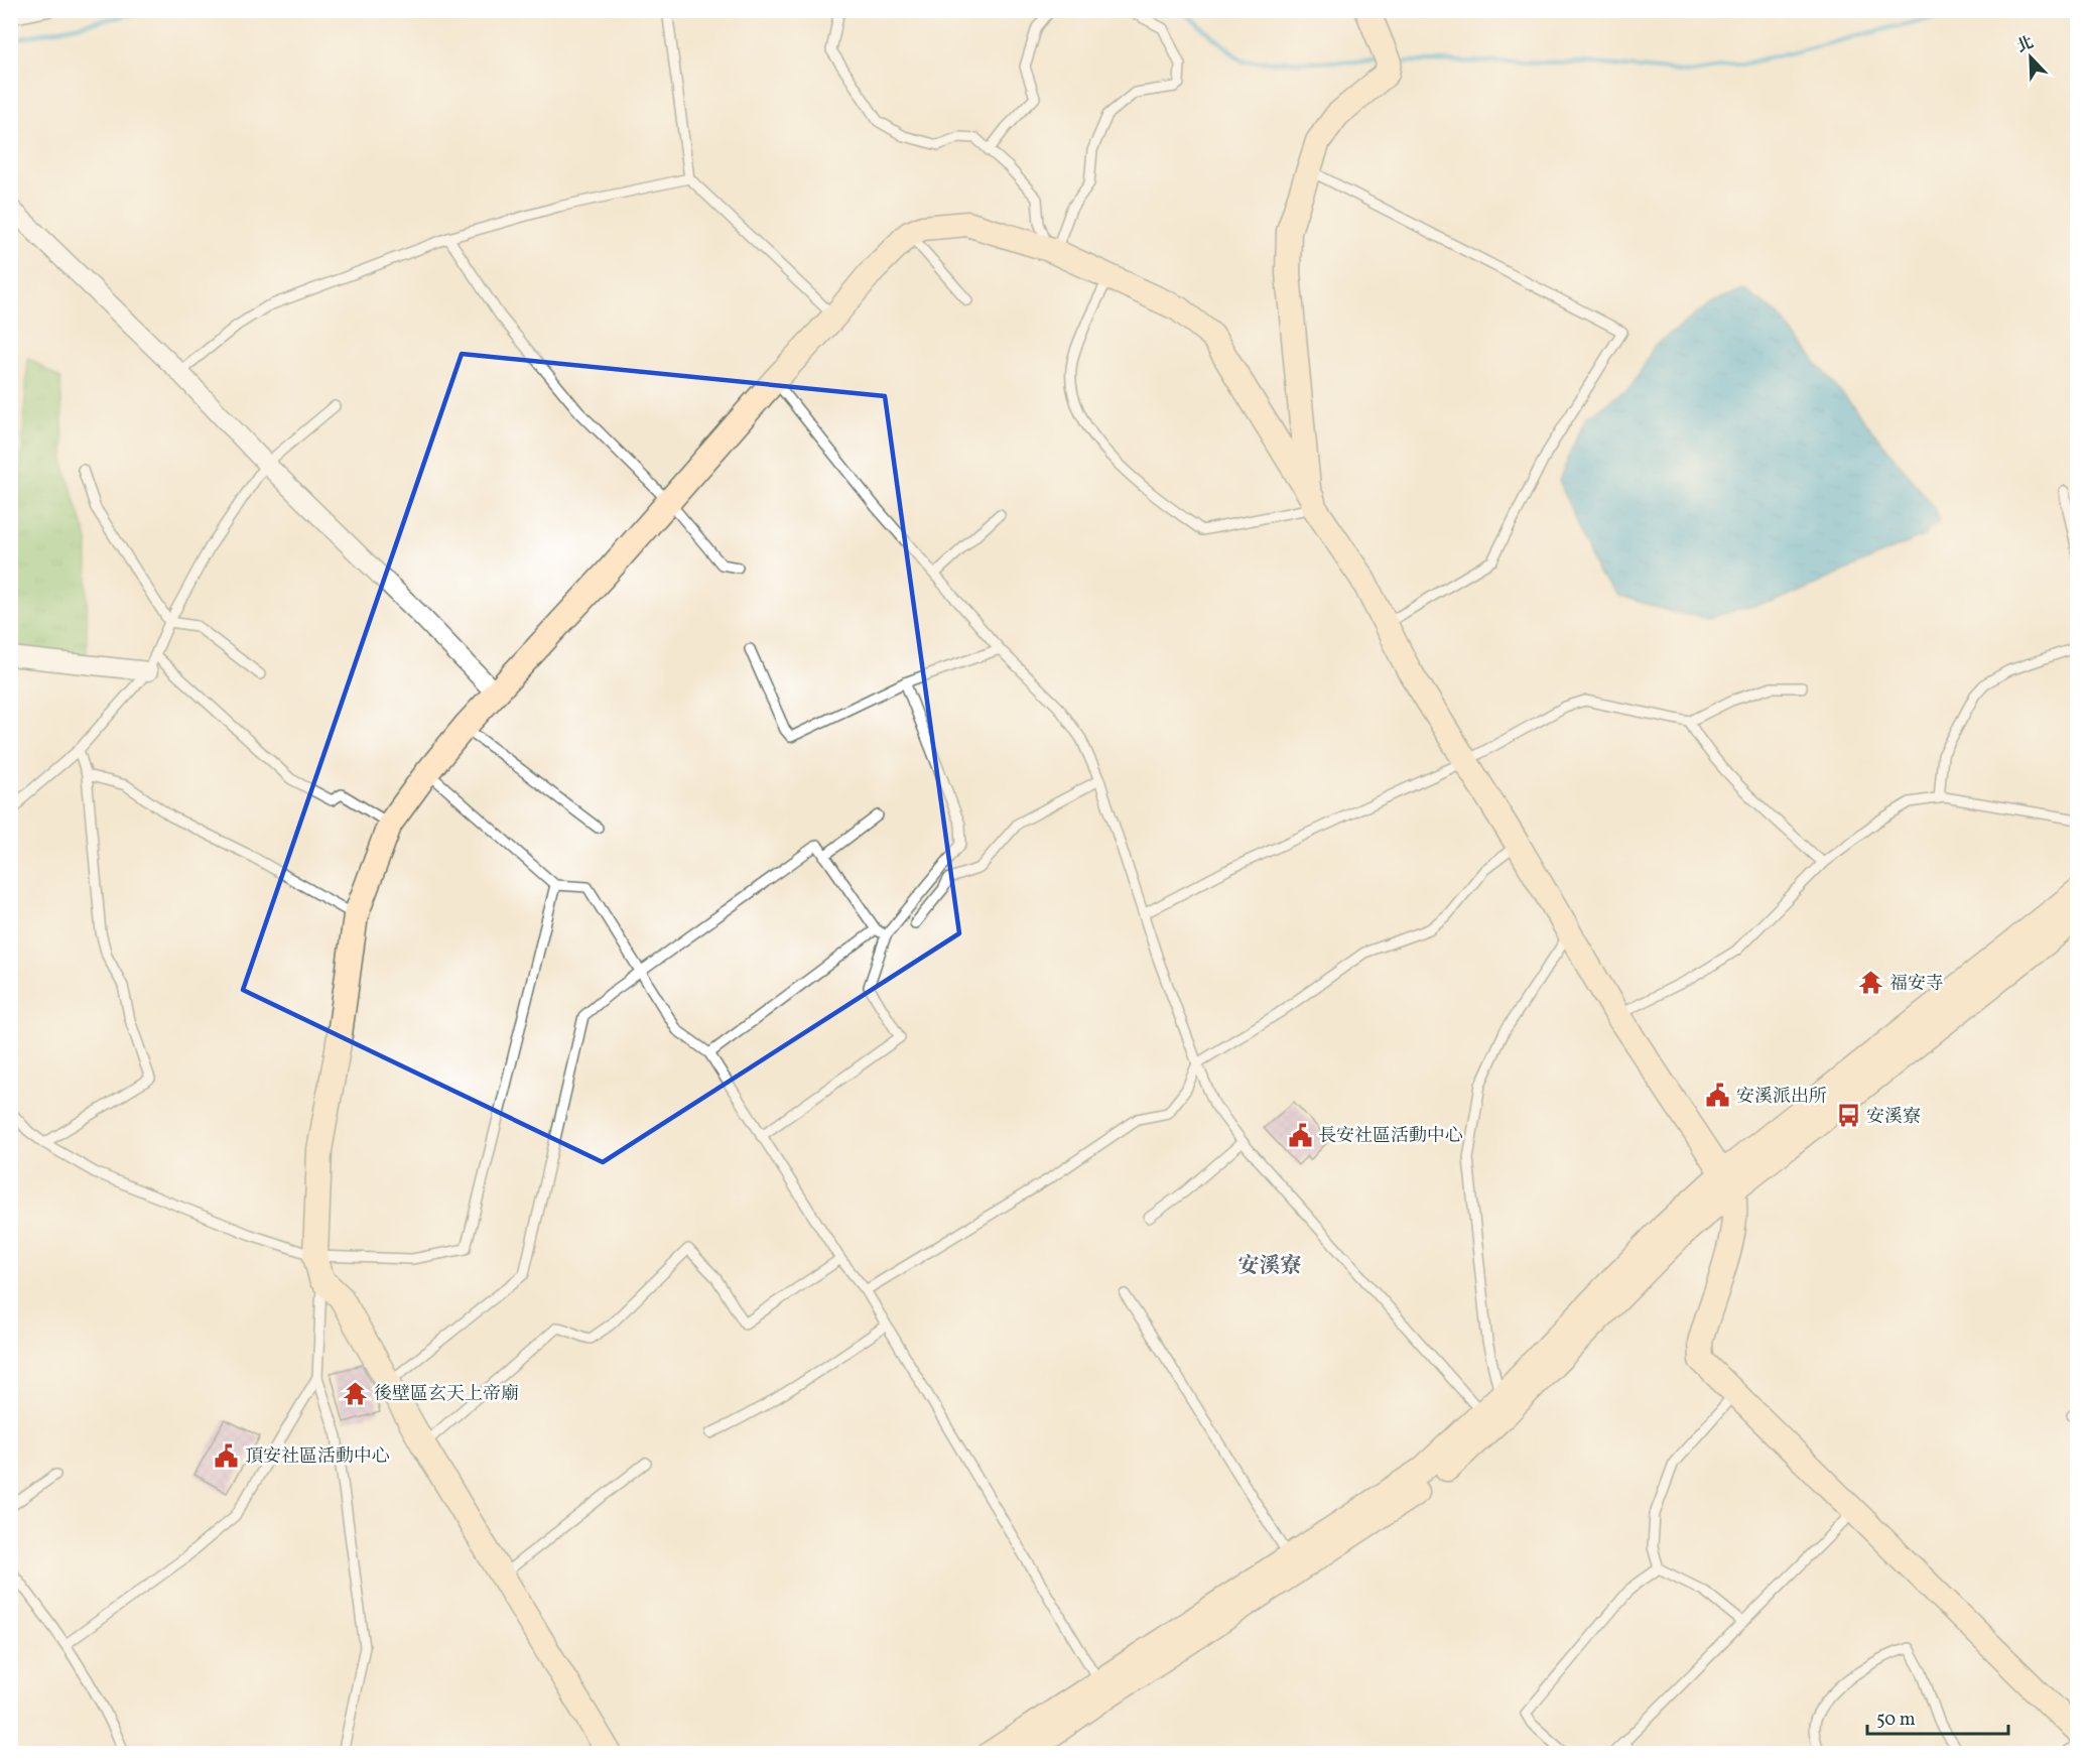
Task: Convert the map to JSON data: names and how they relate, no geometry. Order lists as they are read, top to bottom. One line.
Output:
{"districts":["安溪寮"],"places":{"temple":["福安寺","後壁區玄天上帝廟"],"public building":["安溪派出所","長安社區活動中心","頂安社區活動中心"],"bus stop":["安溪寮"]},"scale_bar":"50 m","north":"top left"}
